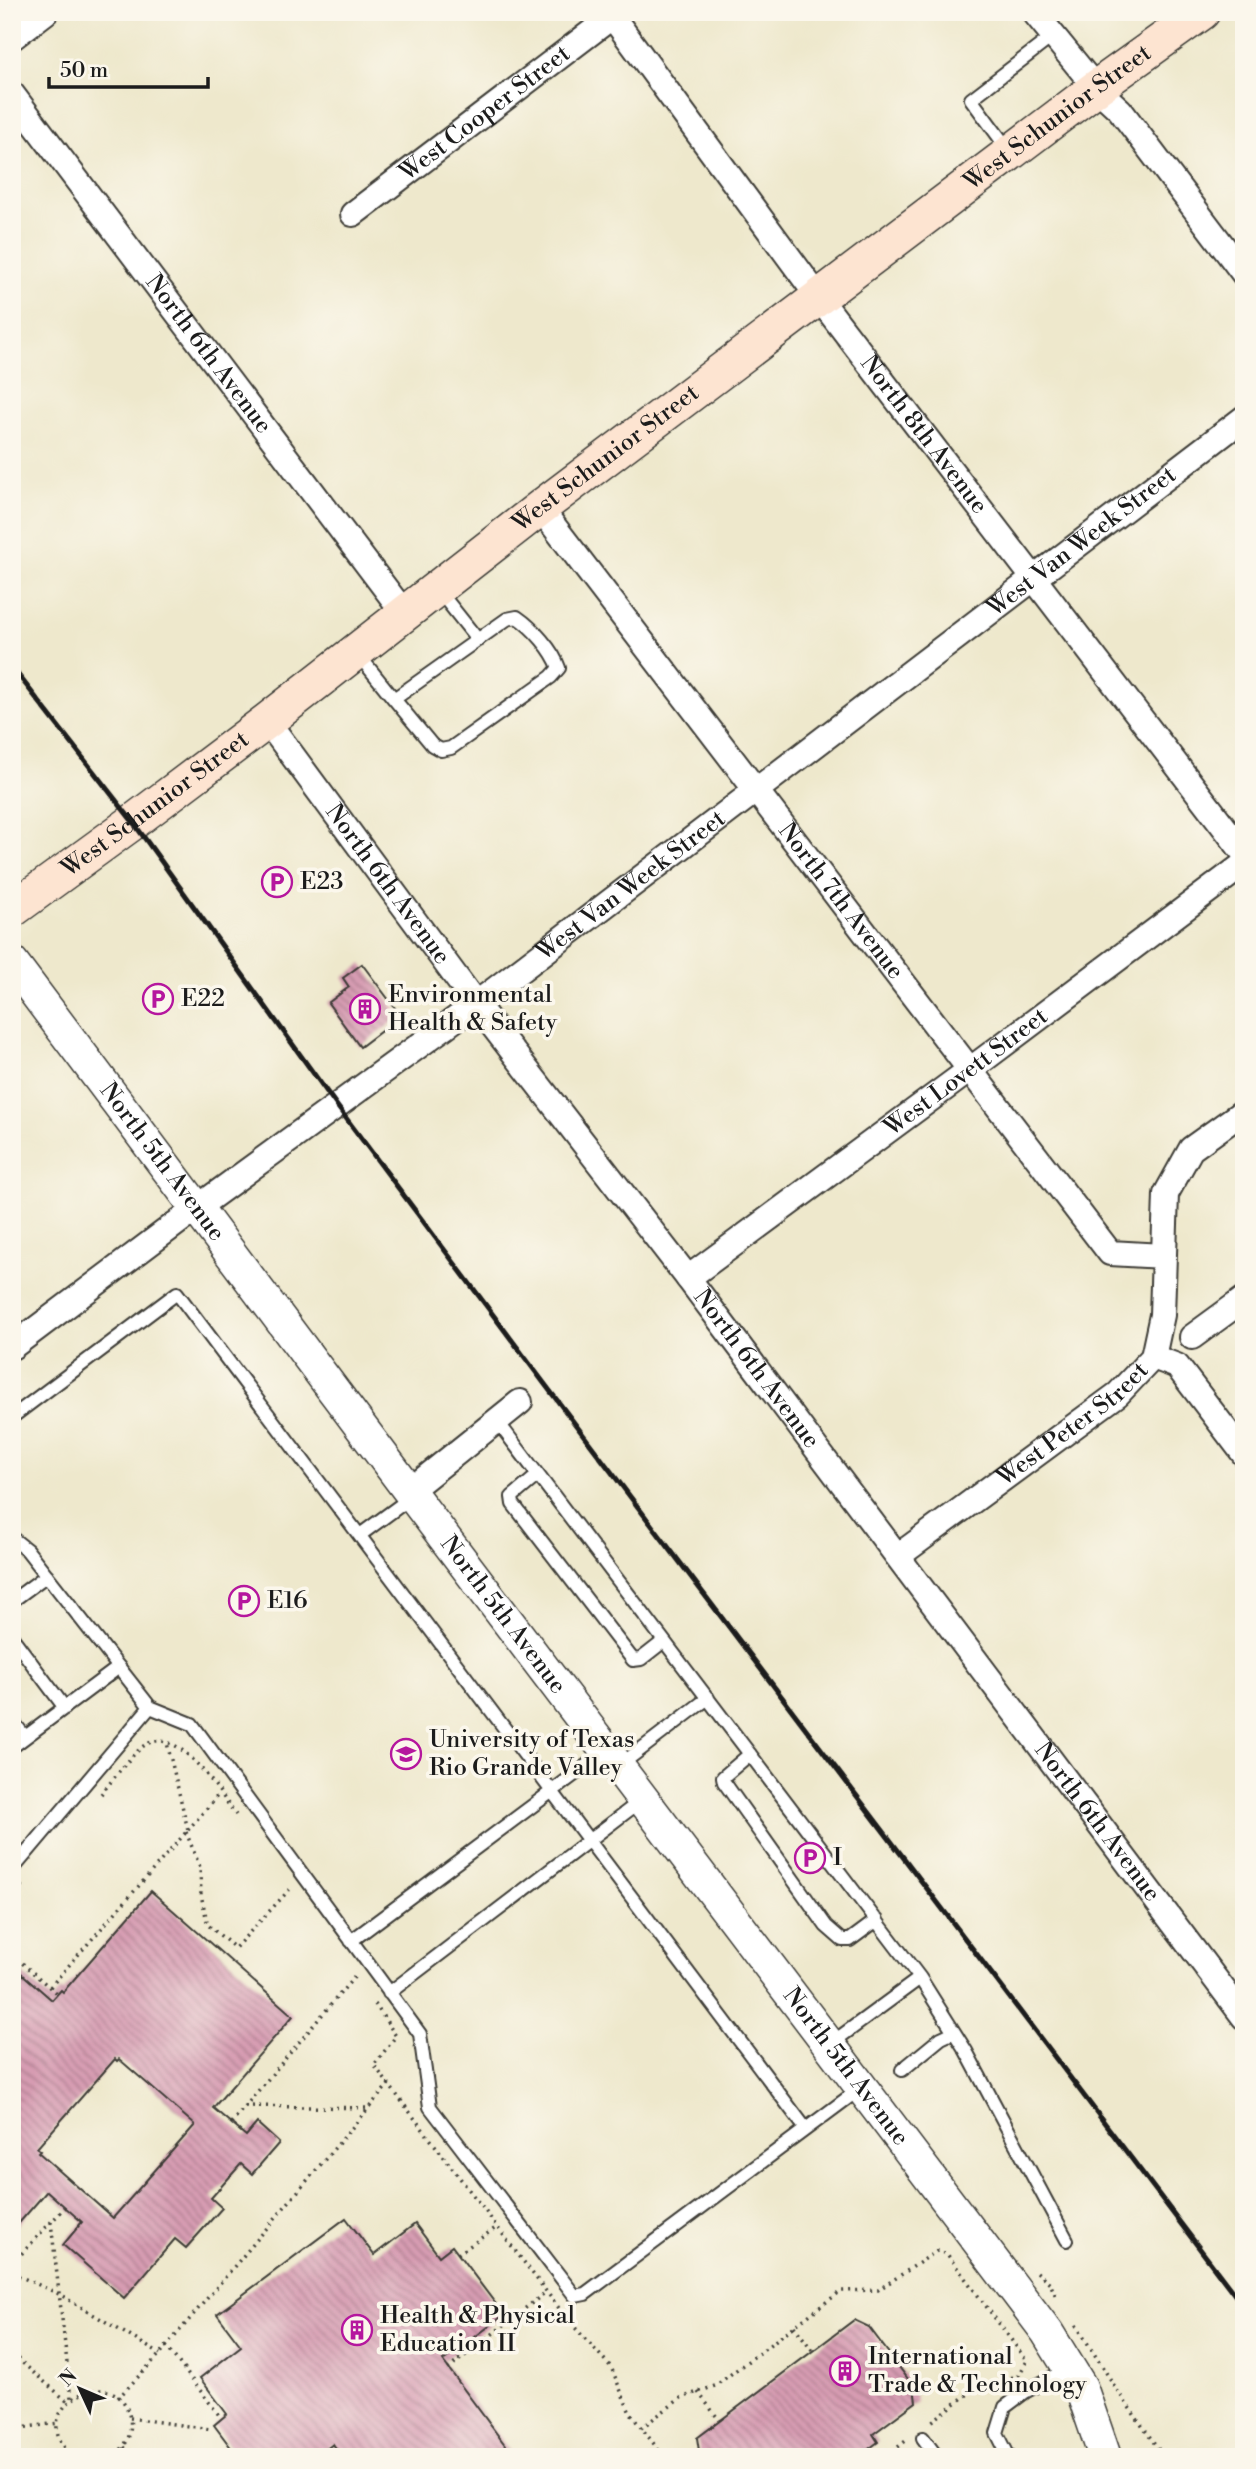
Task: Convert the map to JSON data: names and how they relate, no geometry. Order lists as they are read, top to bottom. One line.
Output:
{"streets":{"main road":["West Schunior Street"],"street":["West Cooper Street","North 6th Avenue","North 8th Avenue","West Van Week Street","North 7th Avenue","West Lovett Street","North 5th Avenue","West Peter Street"]},"crossings":[["West Cooper Street","North 8th Avenue"],["West Schunior Street","North 6th Avenue"],["West Schunior Street","North 8th Avenue"],["West Schunior Street","North 7th Avenue"],["North 6th Avenue","West Van Week Street"],["North 6th Avenue","West Lovett Street"],["North 6th Avenue","West Peter Street"],["North 8th Avenue","West Van Week Street"],["West Van Week Street","North 7th Avenue"],["West Van Week Street","North 5th Avenue"],["North 7th Avenue","West Lovett Street"],["North 7th Avenue","West Peter Street"]],"places":{"parking":["E23","E22","E16","I"],"building":["Environmental Health & Safety","Health & Physical Education II","International Trade & Technology"],"school or university":["University of Texas Rio Grande Valley"]},"scale_bar":"50 m","north":"top left"}
